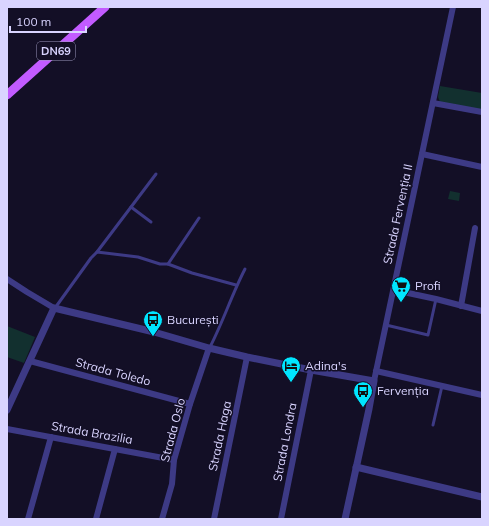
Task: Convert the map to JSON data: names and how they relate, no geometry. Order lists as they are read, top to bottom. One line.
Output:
{"streets":{"main road":["DN69"],"street":["Strada Fervenția II","Strada Toledo","Strada Oslo","Strada Brazilia","Strada Haga","Strada Londra"]},"crossings":[["Strada Toledo","Strada Oslo"],["Strada Oslo","Strada Brazilia"]],"places":{"supermarket":["Profi"],"bus stop":["București","Fervenția"],"hotel":["Adina's"]},"scale_bar":"100 m"}
